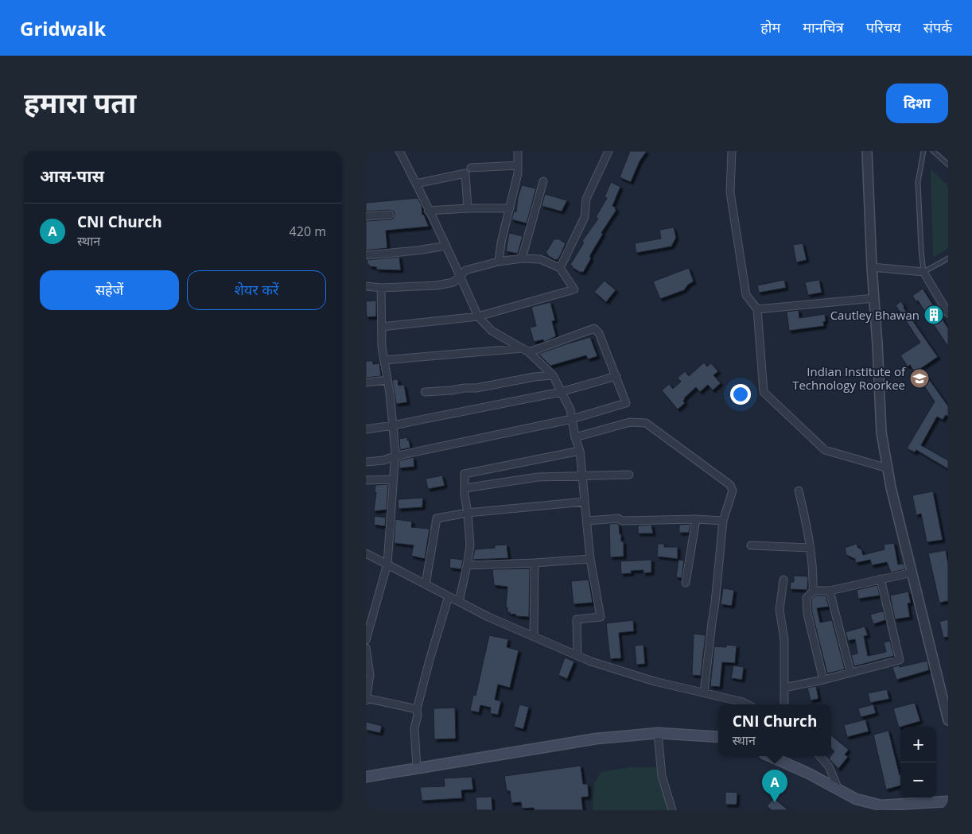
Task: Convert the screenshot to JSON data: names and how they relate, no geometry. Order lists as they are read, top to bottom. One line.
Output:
{"places":{"building":["Cautley Bhawan"],"school or university":["Indian Institute of Technology Roorkee"]},"page":{"header":"Gridwalk","nav":["होम","मानचित्र","परिचय","संपर्क"],"title":"हमारा पता","buttons":["दिशा",["सहेजें","शेयर करें"]],"heading":"आस-पास","list":[{"mark":"A","name":"CNI Church","note":"स्थान","value":"420 m"}],"popup":["CNI Church","स्थान"],"map_buttons":["+","−"],"pins":"A"}}
